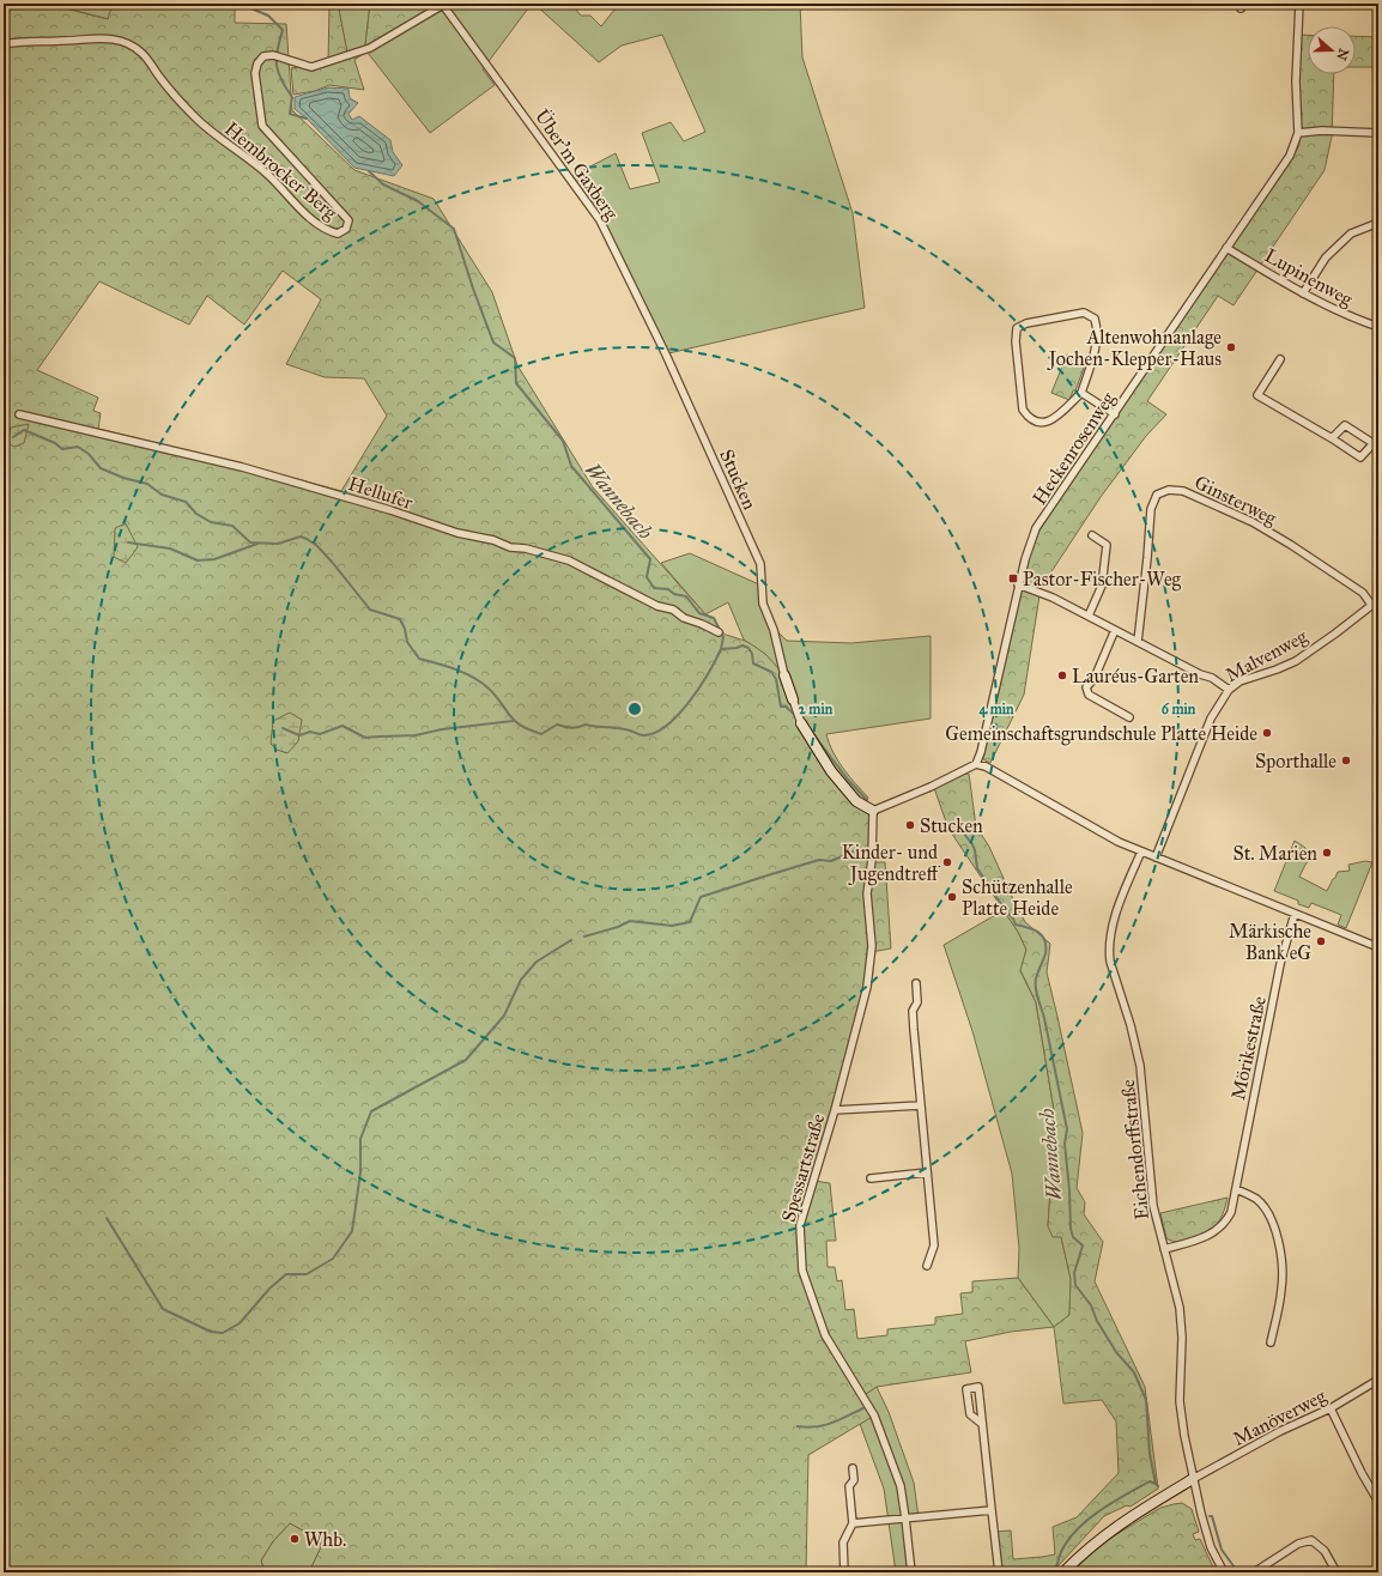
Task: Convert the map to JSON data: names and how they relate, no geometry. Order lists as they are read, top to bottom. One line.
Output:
{"streets":{"street":["Über'm Gaxberg","Hembrocker Berg","Lupinenweg","Heckenrosenweg","Stucken","Hellufer","Ginsterweg","Malvenweg","Mörikestraße","Eichendorffstraße","Spessartstraße","Manöverweg"]},"crossings":[["Über'm Gaxberg","Hembrocker Berg"],["Über'm Gaxberg","Stucken"],["Lupinenweg","Heckenrosenweg"],["Ginsterweg","Malvenweg"],["Mörikestraße","Eichendorffstraße"],["Eichendorffstraße","Manöverweg"]],"water":["Wannebach"],"places":{"other":["Altenwohnanlage Jochen-Klepper-Haus","Lauréus-Garten","Gemeinschaftsgrundschule Platte Heide","Sporthalle","Stucken","St. Marien","Kinder- und Jugendtreff","Schützenhalle Platte Heide","Märkische Bank eG","Whb."],"transit":["Pastor-Fischer-Weg"]},"north":"right","rings":["2 min","4 min","6 min"]}
